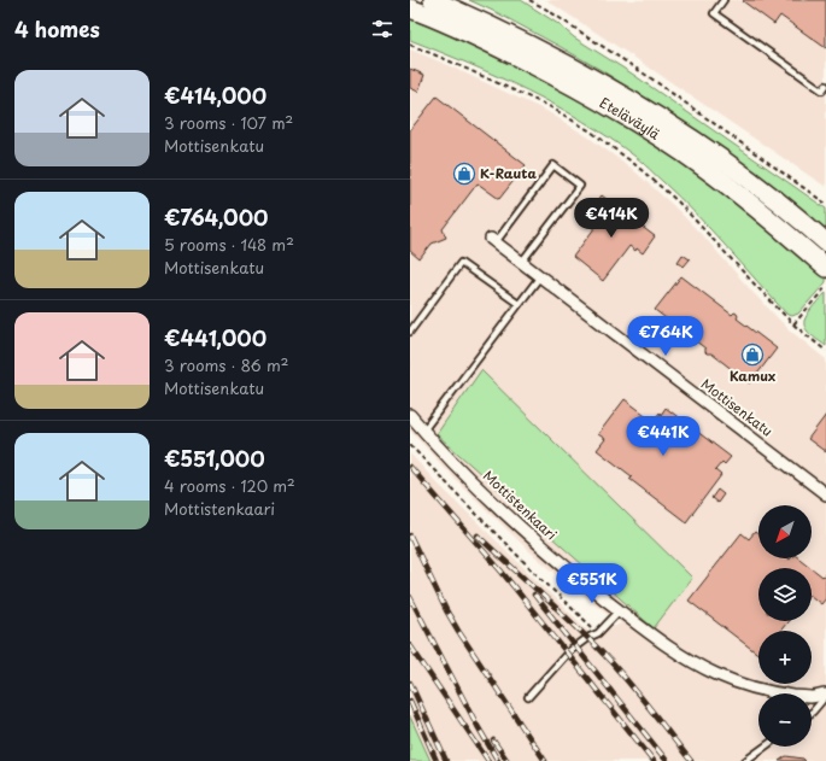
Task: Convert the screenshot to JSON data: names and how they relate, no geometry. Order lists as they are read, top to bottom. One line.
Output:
{"streets":{"highway":["Eteläväylä"],"street":["Mottisenkatu","Mottistenkaari"]},"places":{"shop":["K-Rauta","Kamux"]},"north":"bottom left","page":{"heading":"4 homes","list":[{"name":"€414,000","note":"3 rooms · 107 m² · Mottisenkatu"},{"name":"€764,000","note":"5 rooms · 148 m² · Mottisenkatu"},{"name":"€441,000","note":"3 rooms · 86 m² · Mottisenkatu"},{"name":"€551,000","note":"4 rooms · 120 m² · Mottistenkaari"}],"price":["€414K","€764K","€441K","€551K"],"map_buttons":["+","−"]}}
